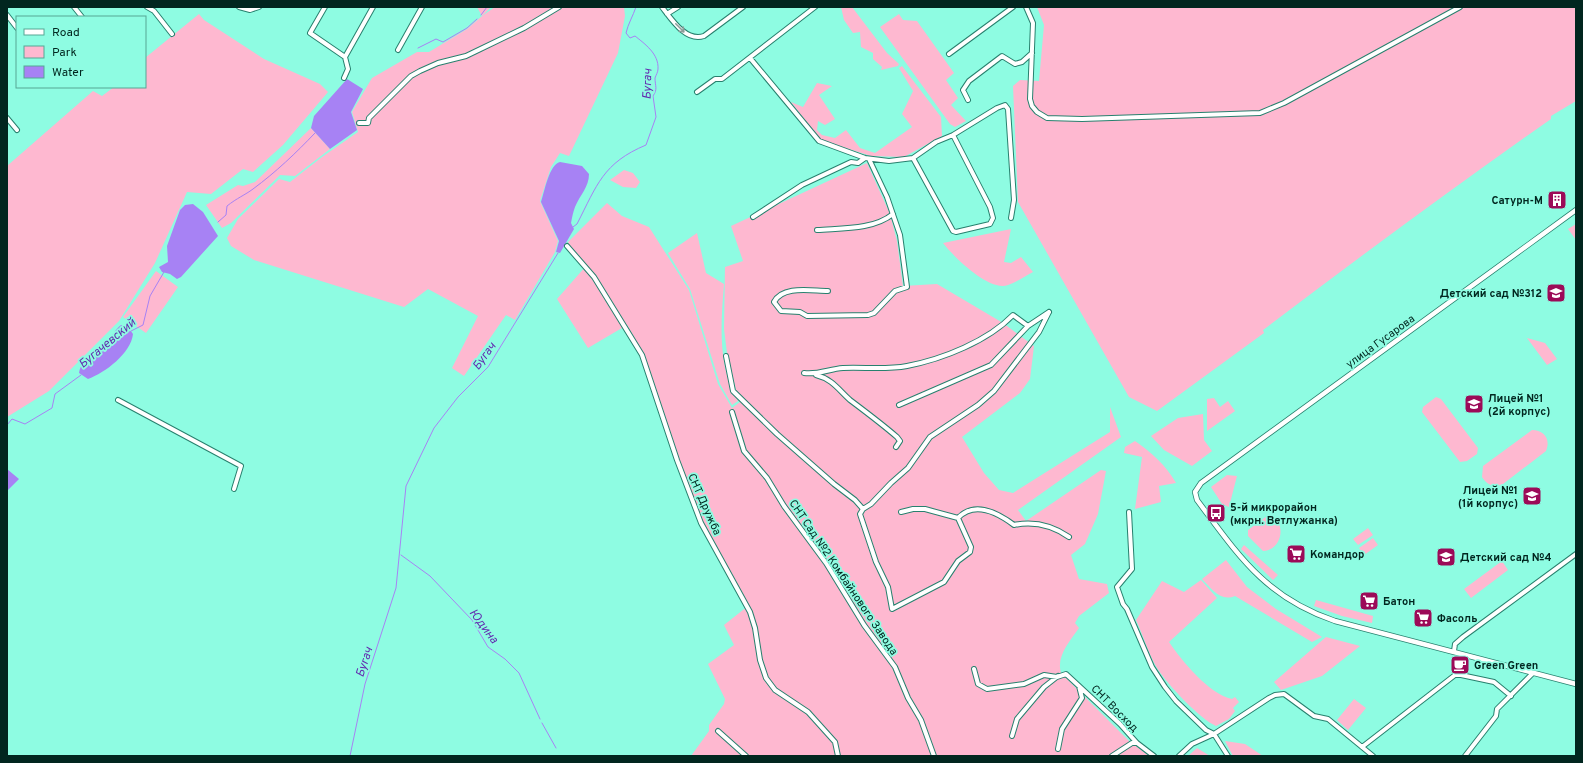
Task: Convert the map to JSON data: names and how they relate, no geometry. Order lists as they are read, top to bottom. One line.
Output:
{"streets":{"street":["улица Гусарова","СНТ Дружба","СНТ Сад №2 Комбайнового Завода","СНТ Восход"]},"water":["Бугач","Бугачевский","Юдина"],"places":{"building":["Сатурн-М"],"school or university":["Детский сад №312","Лицей №1 (2й корпус)","Лицей №1 (1й корпус)","Детский сад №4"],"bus stop":["5-й микрорайон (мкрн. Ветлужанка)"],"supermarket":["Командор","Батон","Фасоль"],"cafe":["Green Green"]},"legend":["Road","Park","Water"]}
